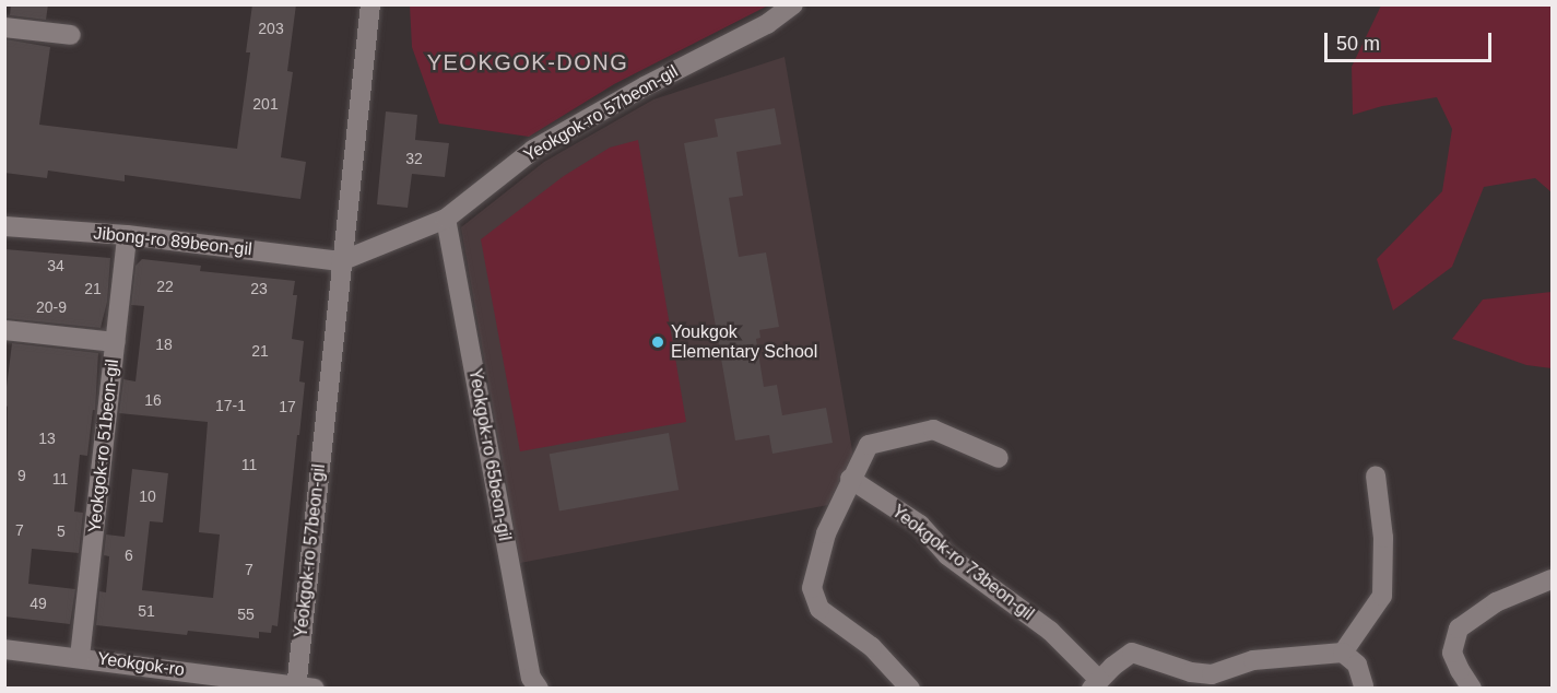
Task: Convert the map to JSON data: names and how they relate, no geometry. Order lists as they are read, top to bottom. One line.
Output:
{"streets":{"street":["Yeokgok-ro 57beon-gil","Jibong-ro 89beon-gil","Yeokgok-ro 51beon-gil","Yeokgok-ro 65beon-gil","Yeokgok-ro 73beon-gil","Yeokgok-ro"]},"crossings":[["Yeokgok-ro 57beon-gil","Jibong-ro 89beon-gil"],["Yeokgok-ro 57beon-gil","Yeokgok-ro 65beon-gil"],["Yeokgok-ro 57beon-gil","Yeokgok-ro"],["Jibong-ro 89beon-gil","Yeokgok-ro 51beon-gil"],["Yeokgok-ro 51beon-gil","Yeokgok-ro"]],"districts":["YEOKGOK-DONG"],"places":["Youkgok Elementary School"],"house_numbers":["203","201","32","34","22","21","23","20-9","18","21","16","17-1","17","13","11","9","11","10","7","5","6","7","49","51","55"],"scale_bar":"50 m"}
